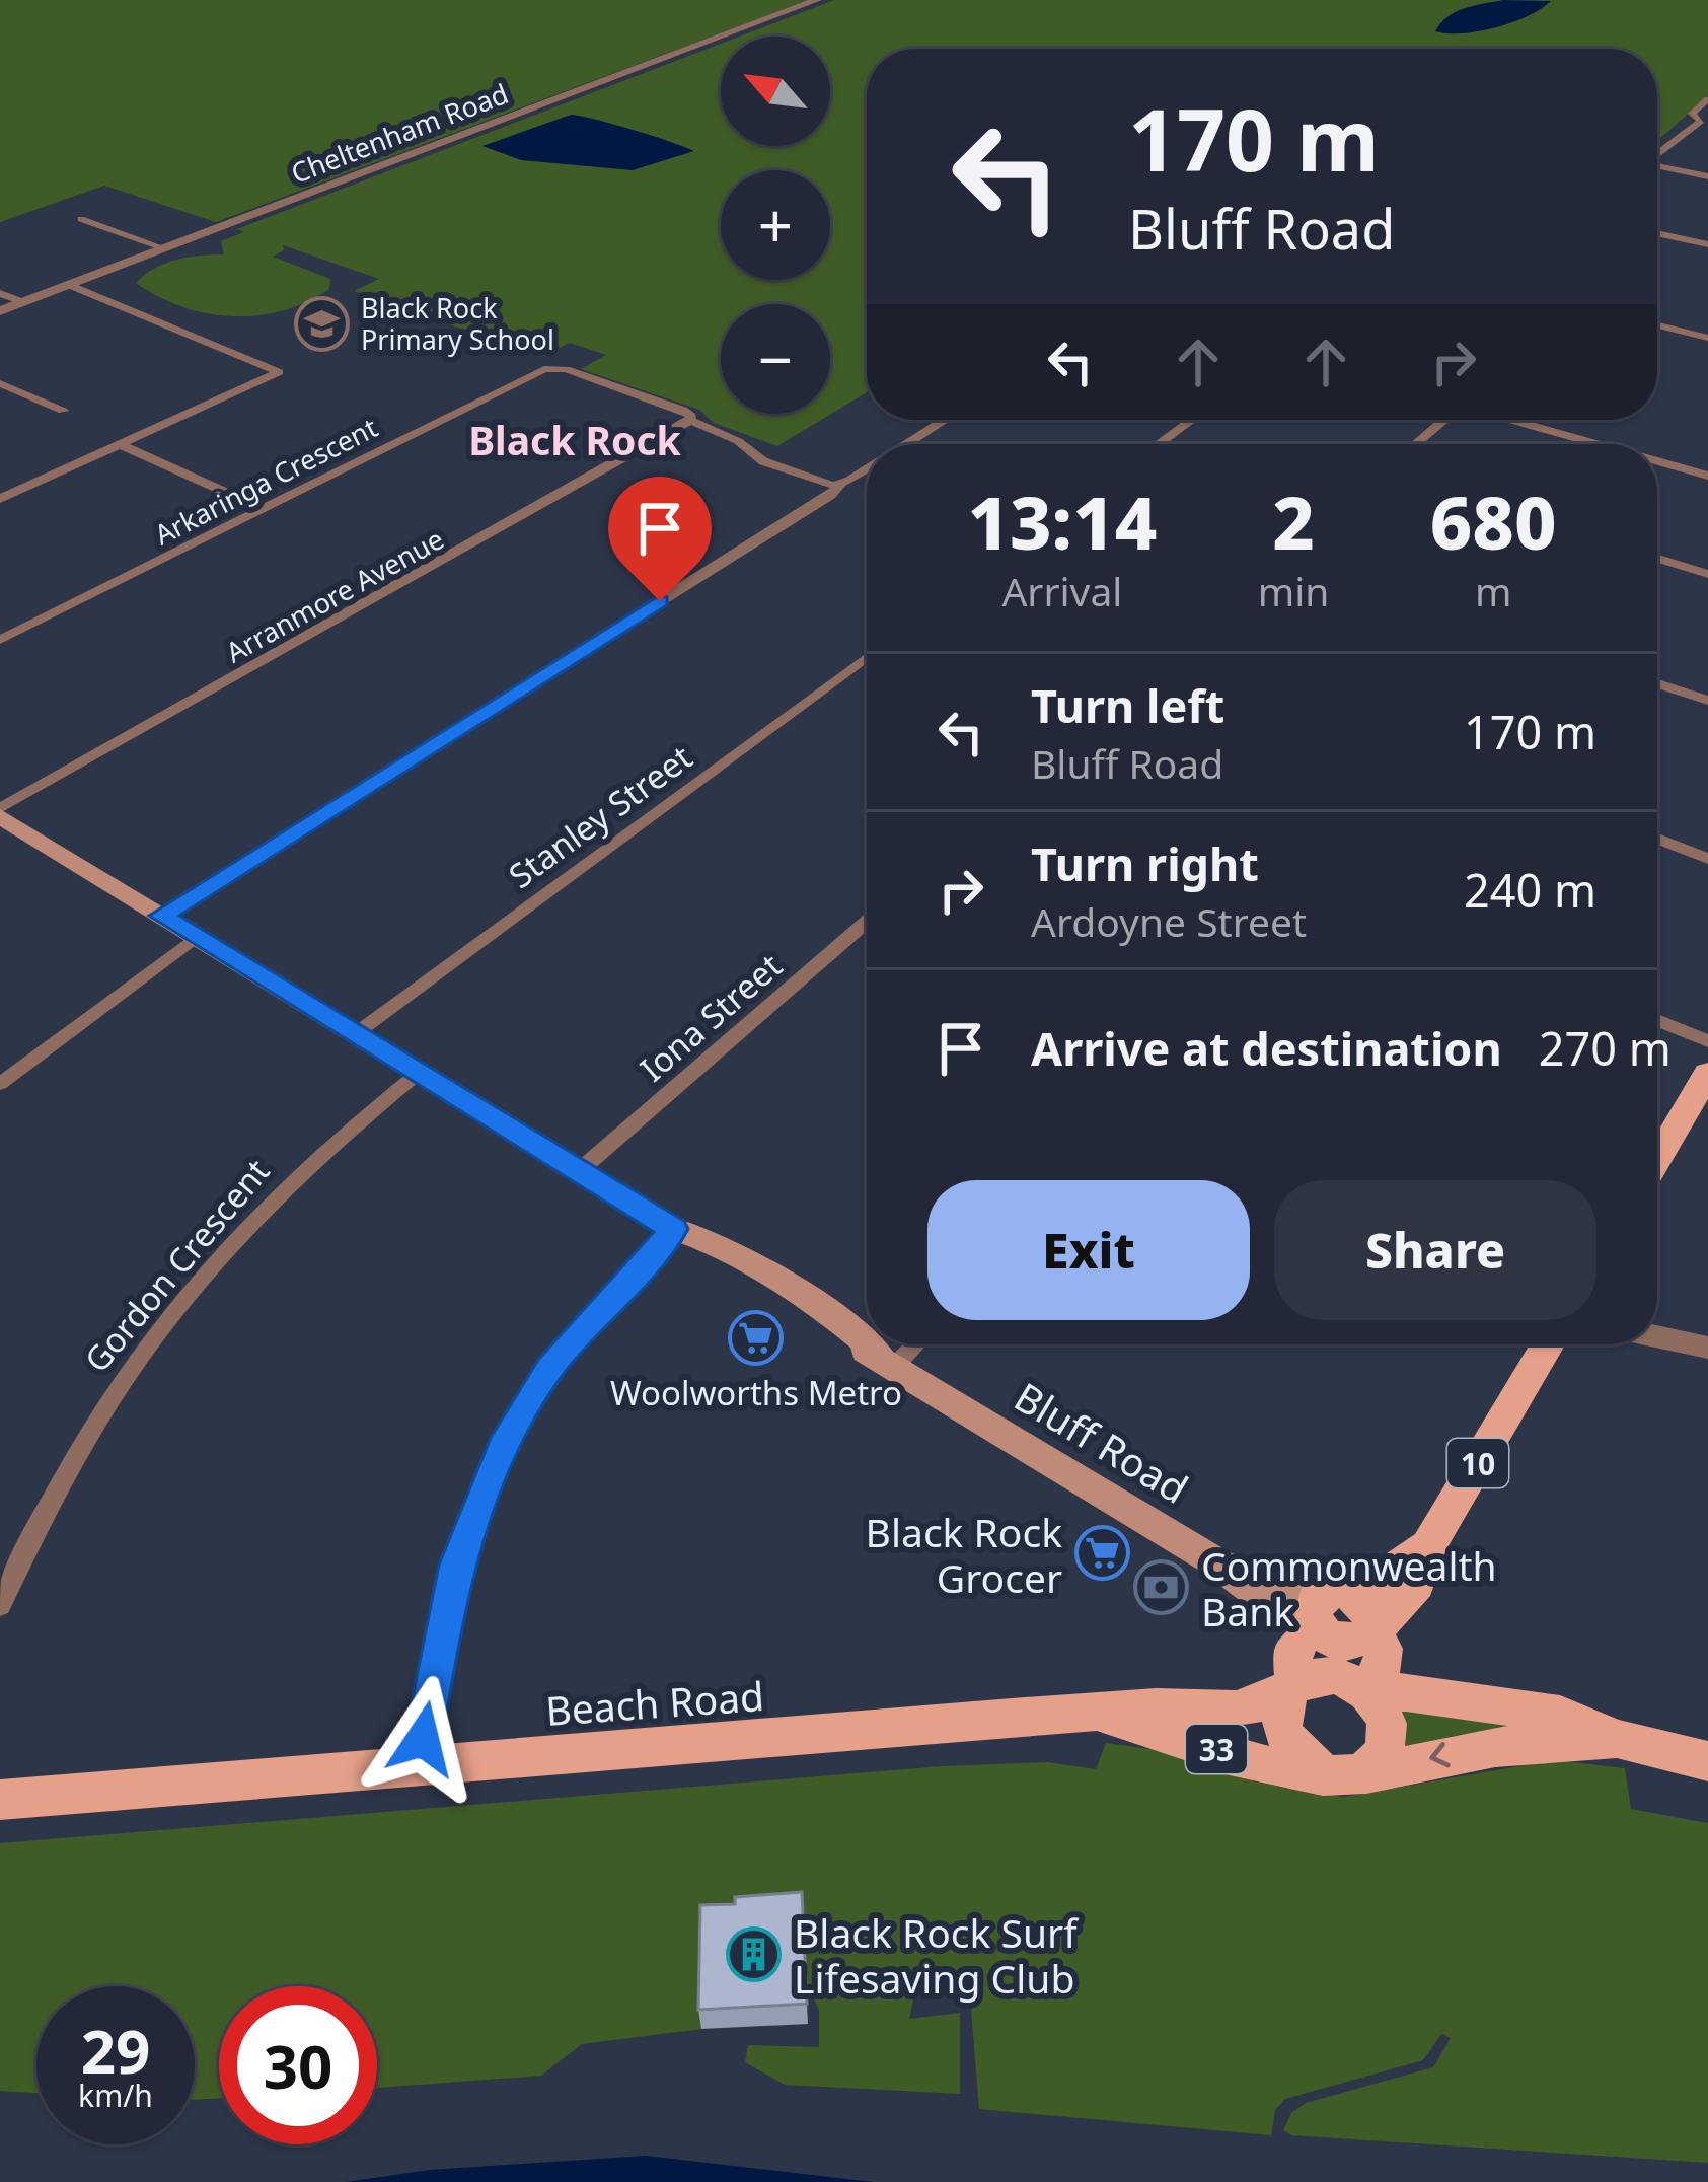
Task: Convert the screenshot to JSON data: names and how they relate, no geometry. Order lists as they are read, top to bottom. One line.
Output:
{"streets":{"main road":["Bluff Road","10","Beach Road","33"],"street":["Cheltenham Road","Arkaringa Crescent","Arranmore Avenue","Stanley Street","Iona Street","Gordon Crescent"]},"crossings":[["Arkaringa Crescent","Arranmore Avenue"],["Arranmore Avenue","Bluff Road"],["Stanley Street","Bluff Road"],["Iona Street","Bluff Road"],["Gordon Crescent","Bluff Road"],["Bluff Road","10"],["Beach Road","33"]],"districts":["Black Rock"],"places":{"school or university":["Black Rock Primary School"],"supermarket":["Woolworths Metro","Black Rock Grocer"],"bank":["Commonwealth Bank"],"building":["Black Rock Surf Lifesaving Club"]},"north":"top left","page":{"map_buttons":["+","−"],"turn":["170 m","Bluff Road"],"eta":["13:14","Arrival","2","min","680","m"],"list":[{"name":"Turn left","note":"Bluff Road","value":"170 m"},{"name":"Turn right","note":"Ardoyne Street","value":"240 m"},{"name":"Arrive at destination","value":"270 m"}],"buttons":["Exit","Share"],"speed":"29 km/h","limit":"30"}}
